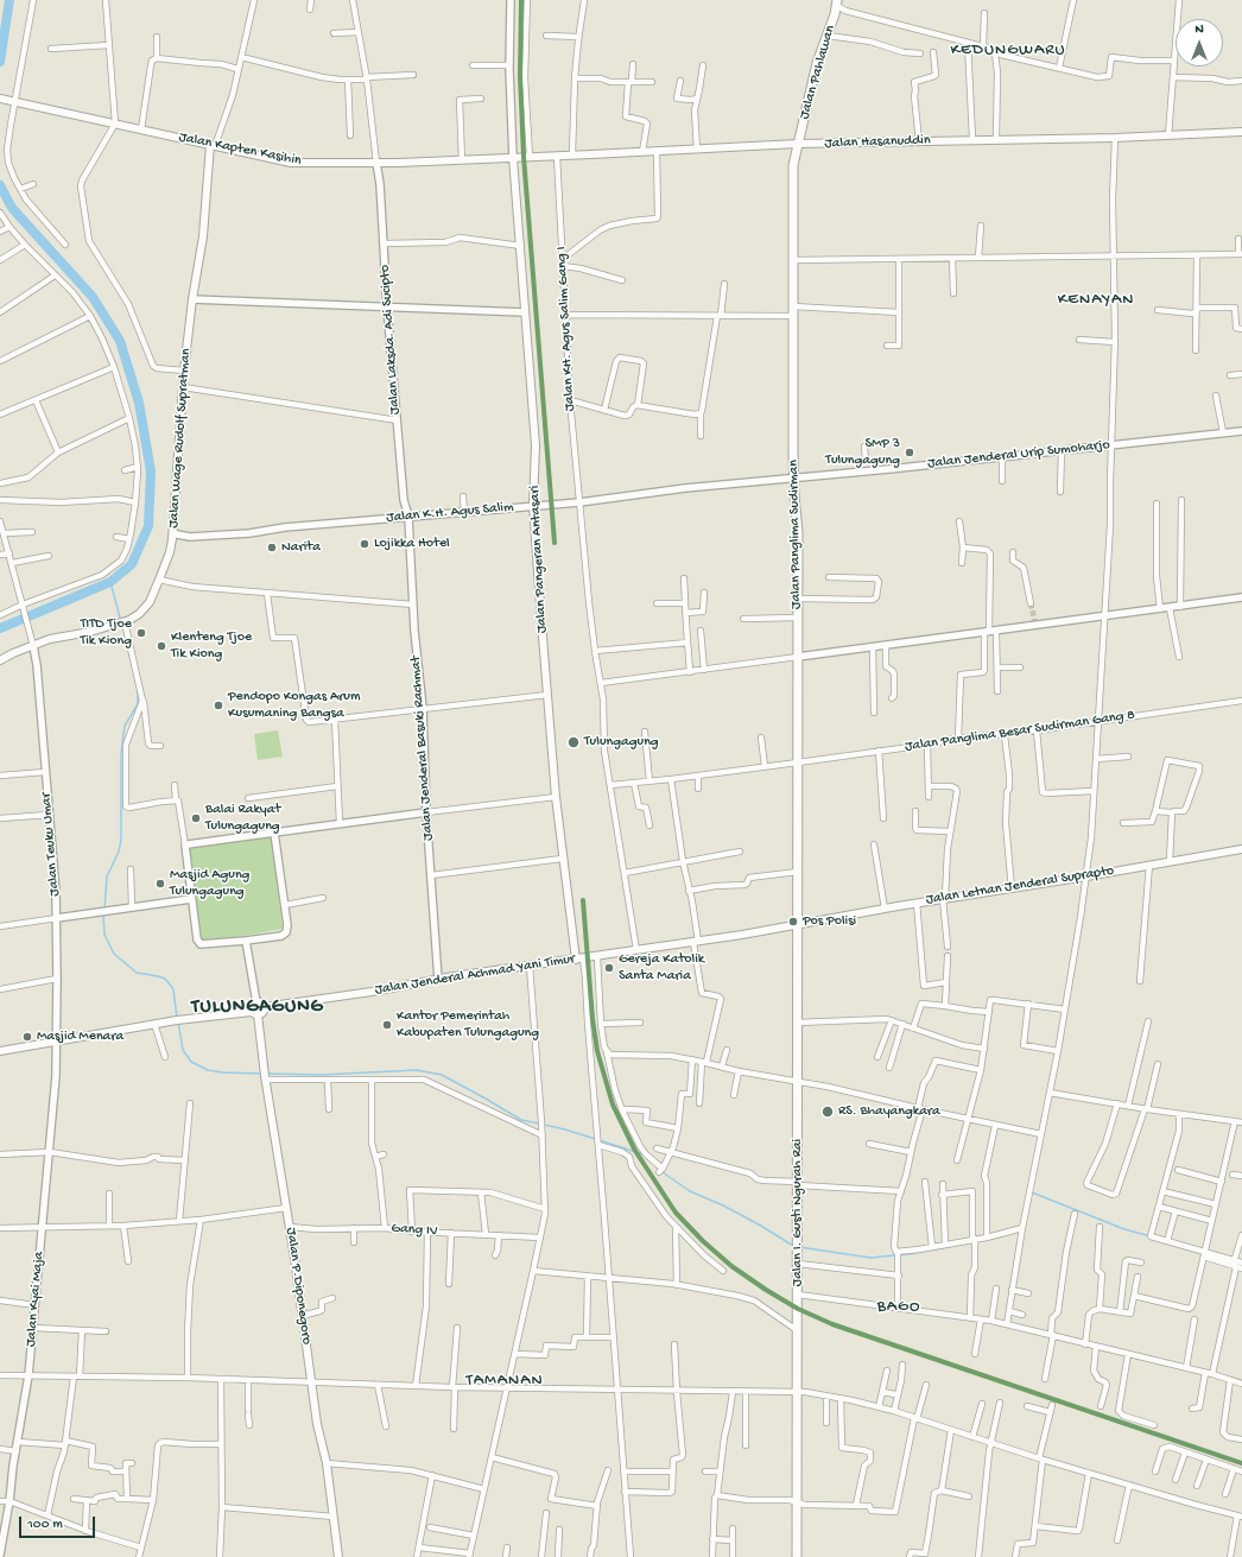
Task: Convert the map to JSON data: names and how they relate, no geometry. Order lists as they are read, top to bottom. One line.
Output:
{"streets":{"highway":["Jalan Pahlawan","Jalan Panglima Sudirman","Jalan I. Gusti Ngurah Rai"],"main road":["Jalan Hasanuddin","Jalan Kapten Kasihin","Jalan Wage Rudolf Supratman","Jalan Pangeran Antasari","Jalan Letnan Jenderal Suprapto","Jalan Jenderal Achmad Yani Timur","Jalan P.Diponegoro"],"street":["Jalan KH. Agus Salim Gang I","Jalan Laksda. Adi Sucipto","Jalan Jenderal Urip Sumoharjo","Jalan K.H. Agus Salim","Jalan Panglima Besar Sudirman Gang 8","Jalan Jenderal Basuki Rachmat","Jalan Teuku Umar","Gang IV","Jalan Kyai Maja"]},"crossings":[["Jalan Pahlawan","Jalan Hasanuddin"],["Jalan Pahlawan","Jalan Panglima Sudirman"],["Jalan Hasanuddin","Jalan Kapten Kasihin"],["Jalan Hasanuddin","Jalan KH. Agus Salim Gang I"],["Jalan Hasanuddin","Jalan Panglima Sudirman"],["Jalan Hasanuddin","Jalan Pangeran Antasari"],["Jalan Kapten Kasihin","Jalan Laksda. Adi Sucipto"],["Jalan Kapten Kasihin","Jalan Wage Rudolf Supratman"],["Jalan Kapten Kasihin","Jalan Pangeran Antasari"],["Jalan KH. Agus Salim Gang I","Jalan K.H. Agus Salim"],["Jalan KH. Agus Salim Gang I","Jalan Panglima Besar Sudirman Gang 8"],["Jalan KH. Agus Salim Gang I","Jalan Jenderal Achmad Yani Timur"],["Jalan Laksda. Adi Sucipto","Jalan K.H. Agus Salim"],["Jalan Laksda. Adi Sucipto","Jalan Jenderal Basuki Rachmat"],["Jalan Wage Rudolf Supratman","Jalan K.H. Agus Salim"],["Jalan Wage Rudolf Supratman","Jalan Teuku Umar"],["Jalan Jenderal Urip Sumoharjo","Jalan K.H. Agus Salim"],["Jalan Jenderal Urip Sumoharjo","Jalan Panglima Sudirman"],["Jalan K.H. Agus Salim","Jalan Panglima Sudirman"],["Jalan K.H. Agus Salim","Jalan Pangeran Antasari"],["Jalan K.H. Agus Salim","Jalan Jenderal Basuki Rachmat"],["Jalan Panglima Sudirman","Jalan Panglima Besar Sudirman Gang 8"],["Jalan Panglima Sudirman","Jalan Letnan Jenderal Suprapto"],["Jalan Panglima Sudirman","Jalan Jenderal Achmad Yani Timur"],["Jalan Panglima Sudirman","Jalan I. Gusti Ngurah Rai"],["Jalan Pangeran Antasari","Jalan Jenderal Achmad Yani Timur"],["Jalan Jenderal Basuki Rachmat","Jalan Jenderal Achmad Yani Timur"],["Jalan Teuku Umar","Jalan Kyai Maja"],["Jalan Letnan Jenderal Suprapto","Jalan Jenderal Achmad Yani Timur"],["Jalan Letnan Jenderal Suprapto","Jalan I. Gusti Ngurah Rai"],["Jalan Jenderal Achmad Yani Timur","Jalan I. Gusti Ngurah Rai"],["Jalan Jenderal Achmad Yani Timur","Jalan P.Diponegoro"],["Gang IV","Jalan P.Diponegoro"]],"districts":["KEDUNGWARU","KENAYAN","TULUNGAGUNG","BAGO","TAMANAN"],"places":["SMP 3 Tulungagung","Lojikka Hotel","Narita","TITD Tjoe Tik Kiong","Klenteng Tjoe Tik Kiong","Pendopo Kongas Arum Kusumaning Bangsa","Tulungagung","Balai Rakyat Tulungagung","Masjid Agung Tulungagung","Pos Polisi","Gereja Katolik Santa Maria","Kantor Pemerintah Kabupaten Tulungagung","Masjid Menara","RS. Bhayangkara"],"scale_bar":"100 m","north":"top"}
